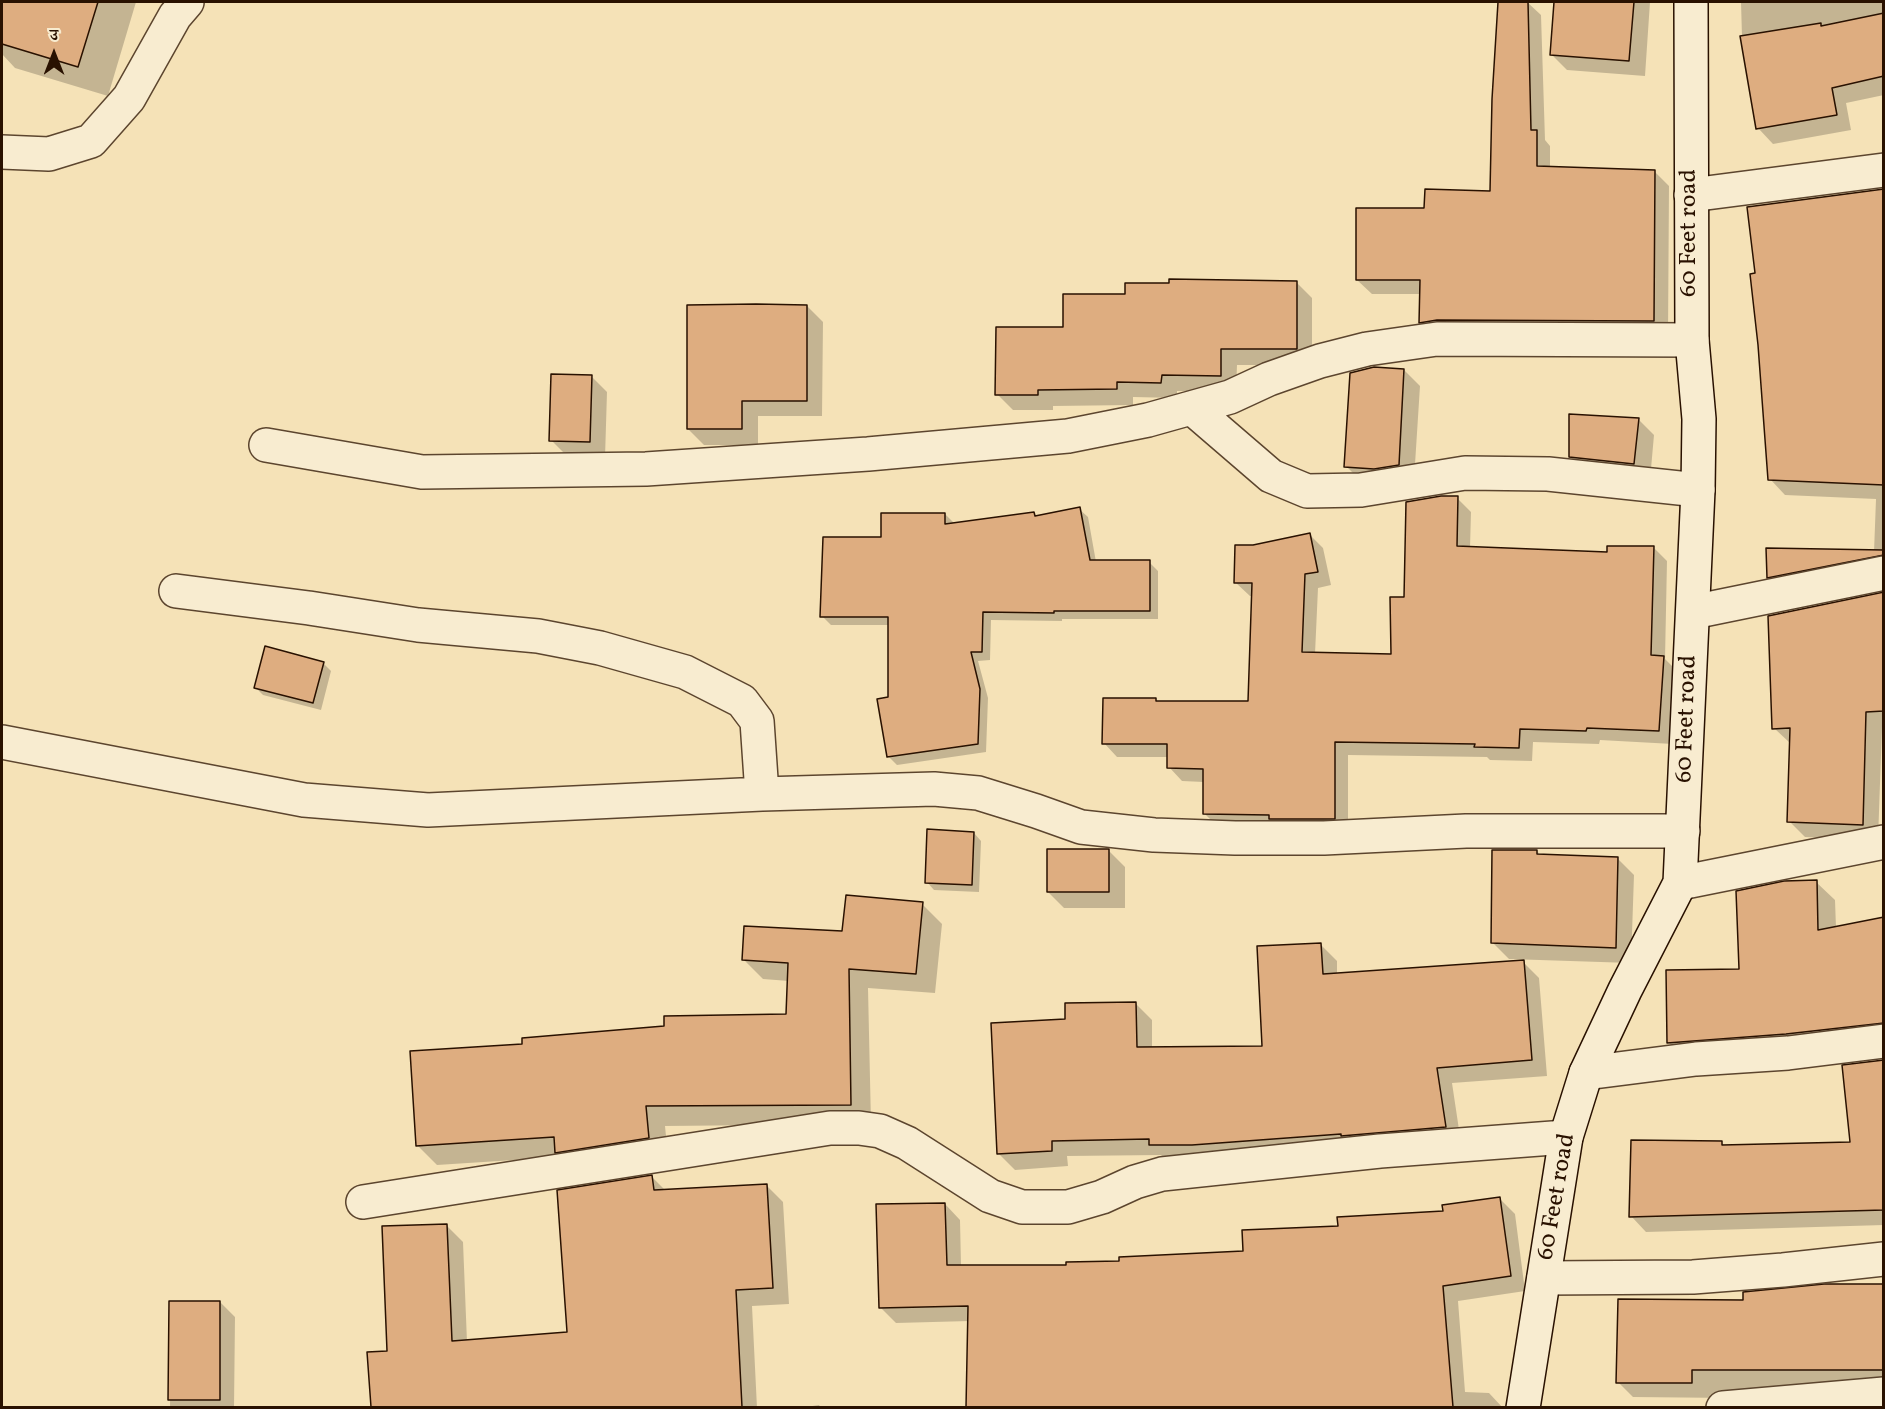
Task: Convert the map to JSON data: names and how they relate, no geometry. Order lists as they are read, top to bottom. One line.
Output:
{"streets":{"street":["60 Feet road"]},"north":"top"}
